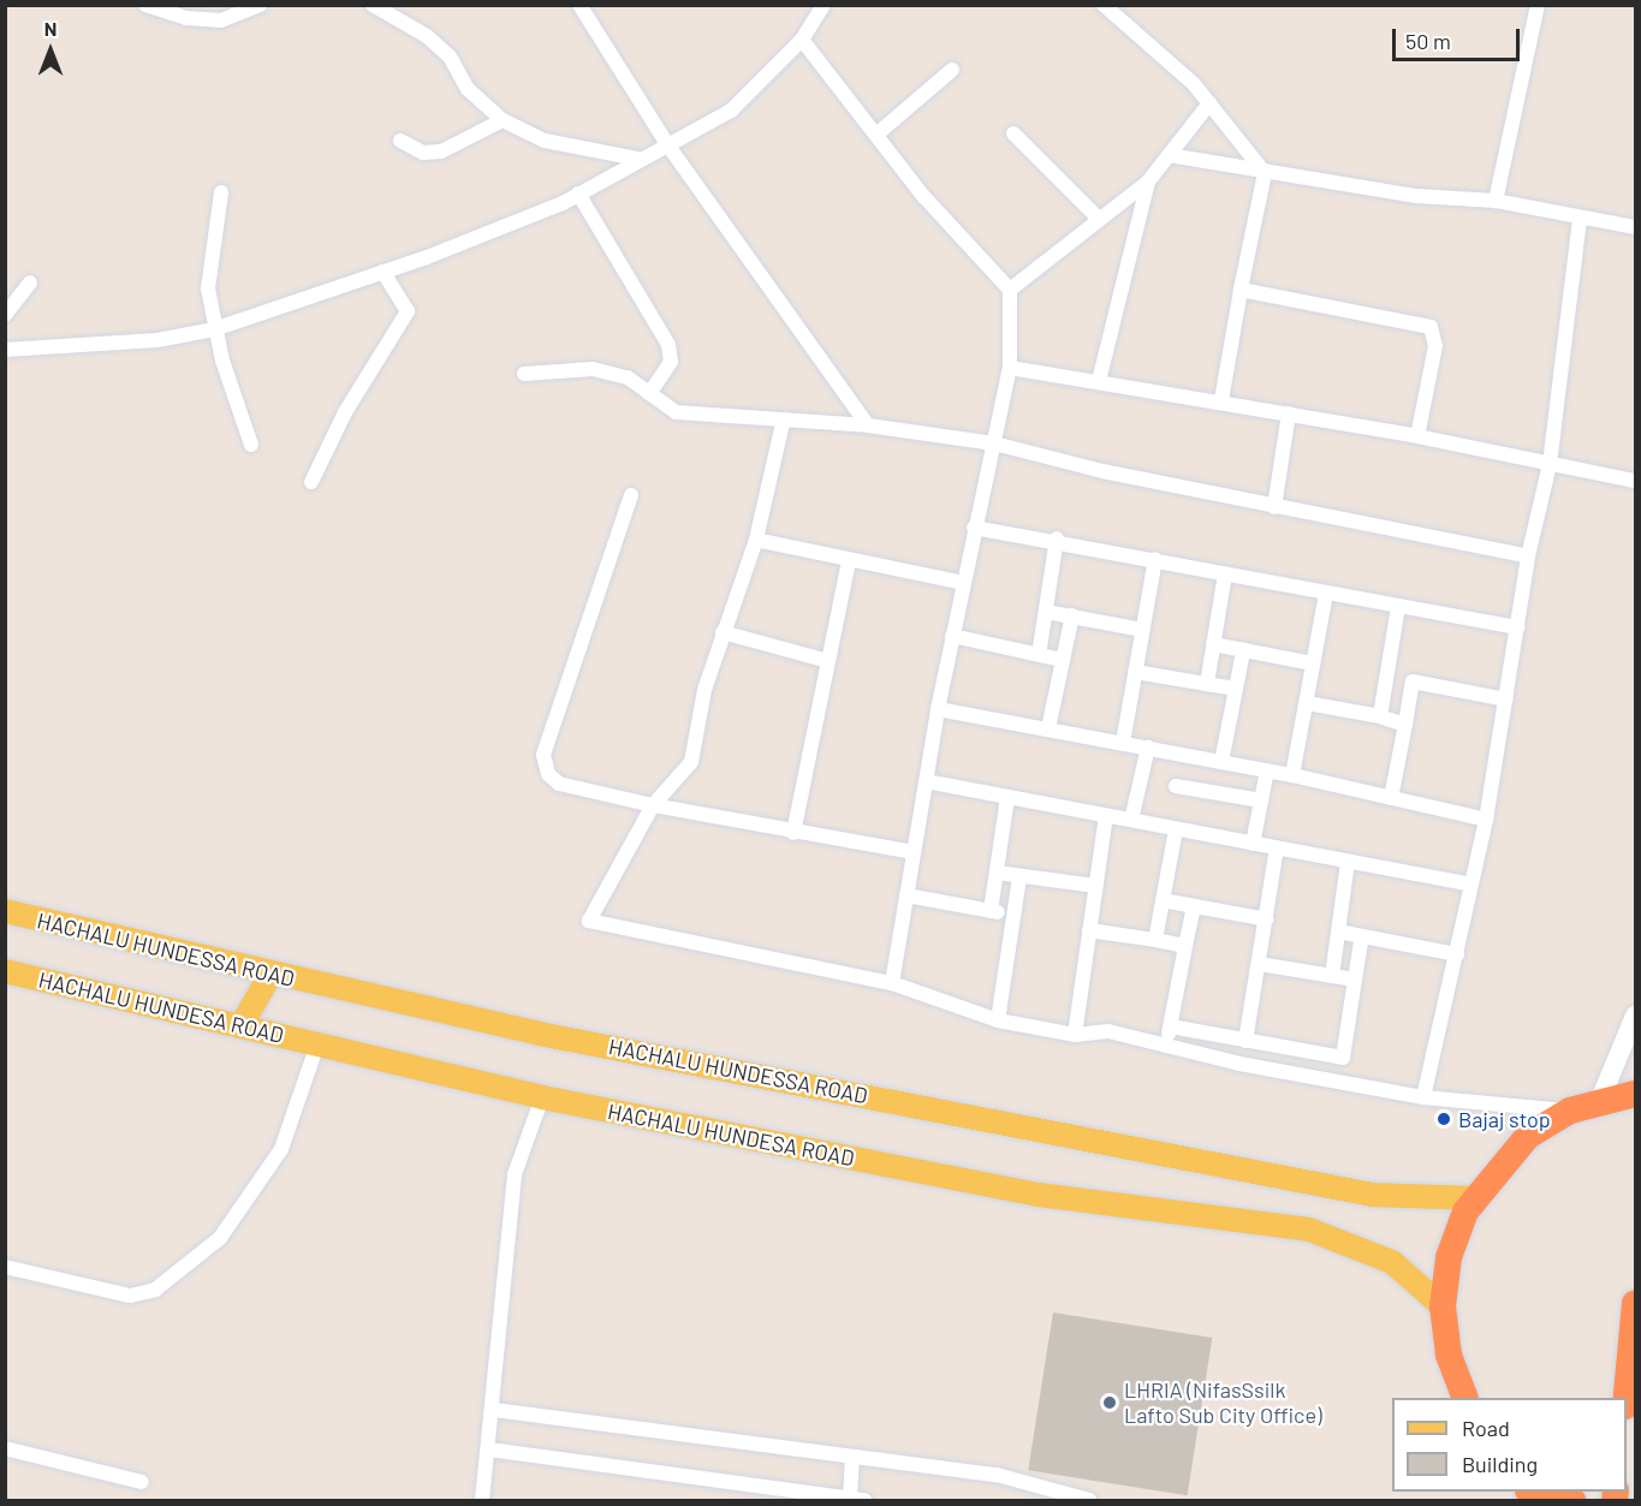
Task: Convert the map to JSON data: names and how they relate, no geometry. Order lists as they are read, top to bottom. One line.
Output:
{"streets":{"main road":["HACHALU HUNDESSA ROAD","HACHALU HUNDESA ROAD"]},"places":["Bajaj stop","LHRIA (NifasSsilk Lafto Sub City Office)"],"legend":["Road","Building"],"scale_bar":"50 m","north":"top"}
